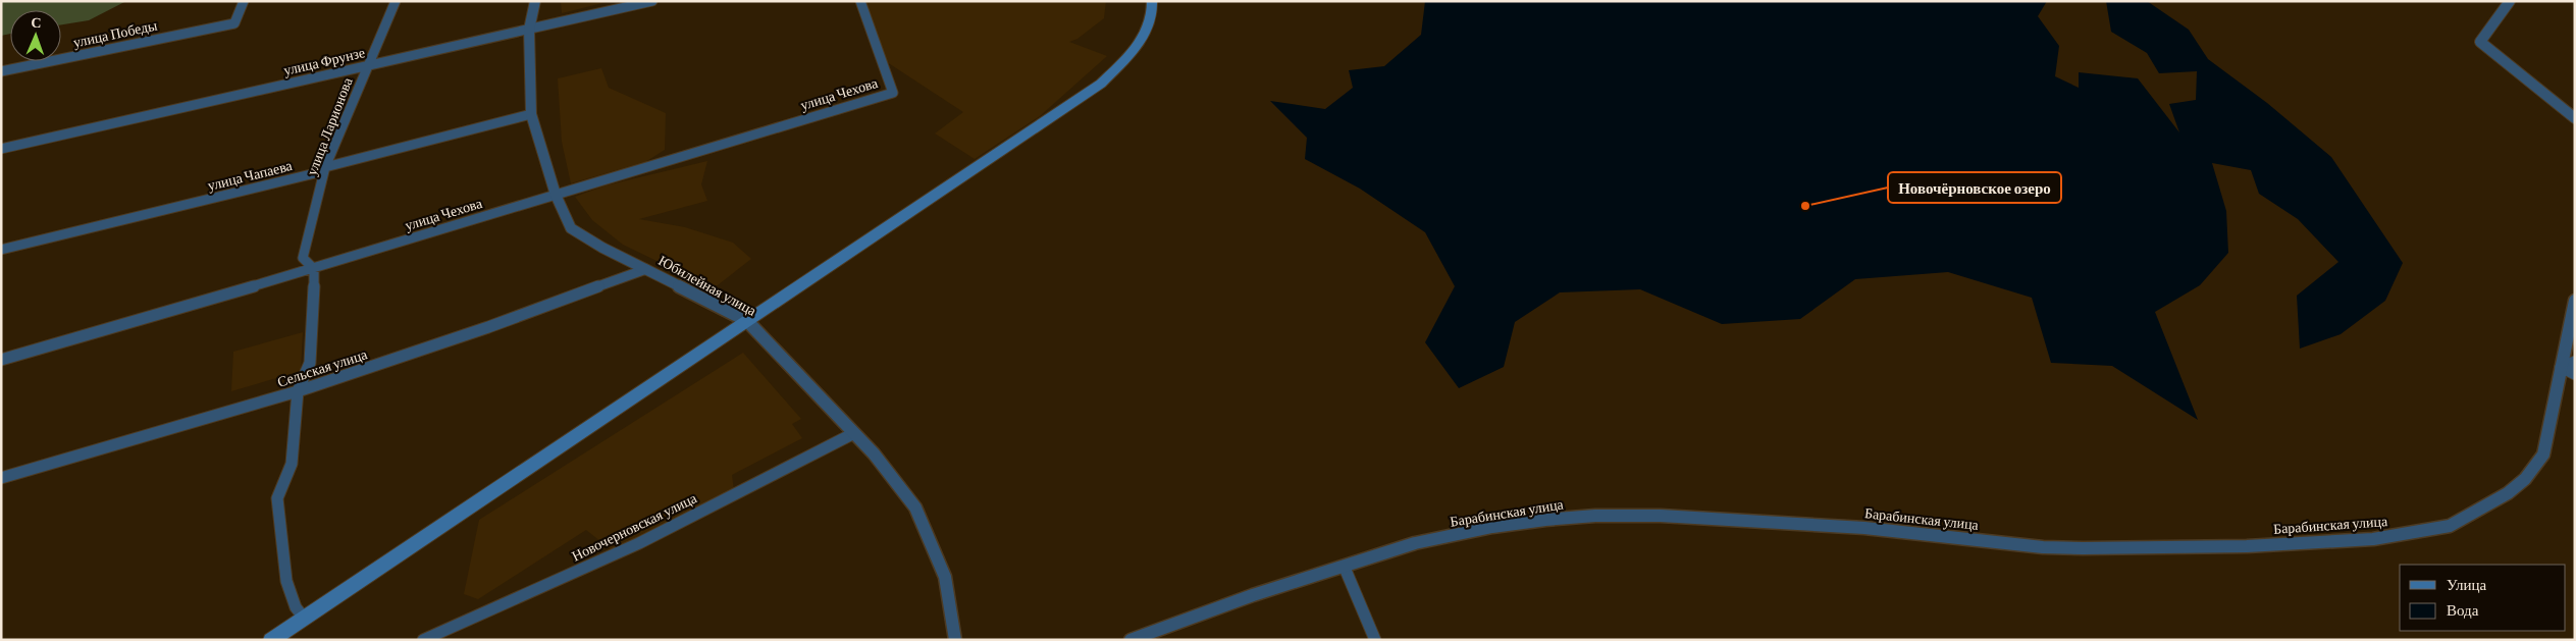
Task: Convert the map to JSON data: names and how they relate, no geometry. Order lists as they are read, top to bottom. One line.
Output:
{"streets":{"street":["улица Победы","улица Фрунзе","улица Чехова","улица Ларионова","улица Чапаева","Юбилейная улица","Сельская улица","Барабинская улица","Новочерновская улица"]},"crossings":[["улица Фрунзе","улица Ларионова"],["улица Фрунзе","Юбилейная улица"],["улица Чехова","улица Ларионова"],["улица Чехова","Юбилейная улица"],["улица Ларионова","улица Чапаева"],["улица Ларионова","Сельская улица"],["улица Чапаева","Юбилейная улица"],["Юбилейная улица","Сельская улица"],["Юбилейная улица","Новочерновская улица"]],"places":["Новочёрновское озеро"],"legend":["Улица","Вода"],"north":"top"}
